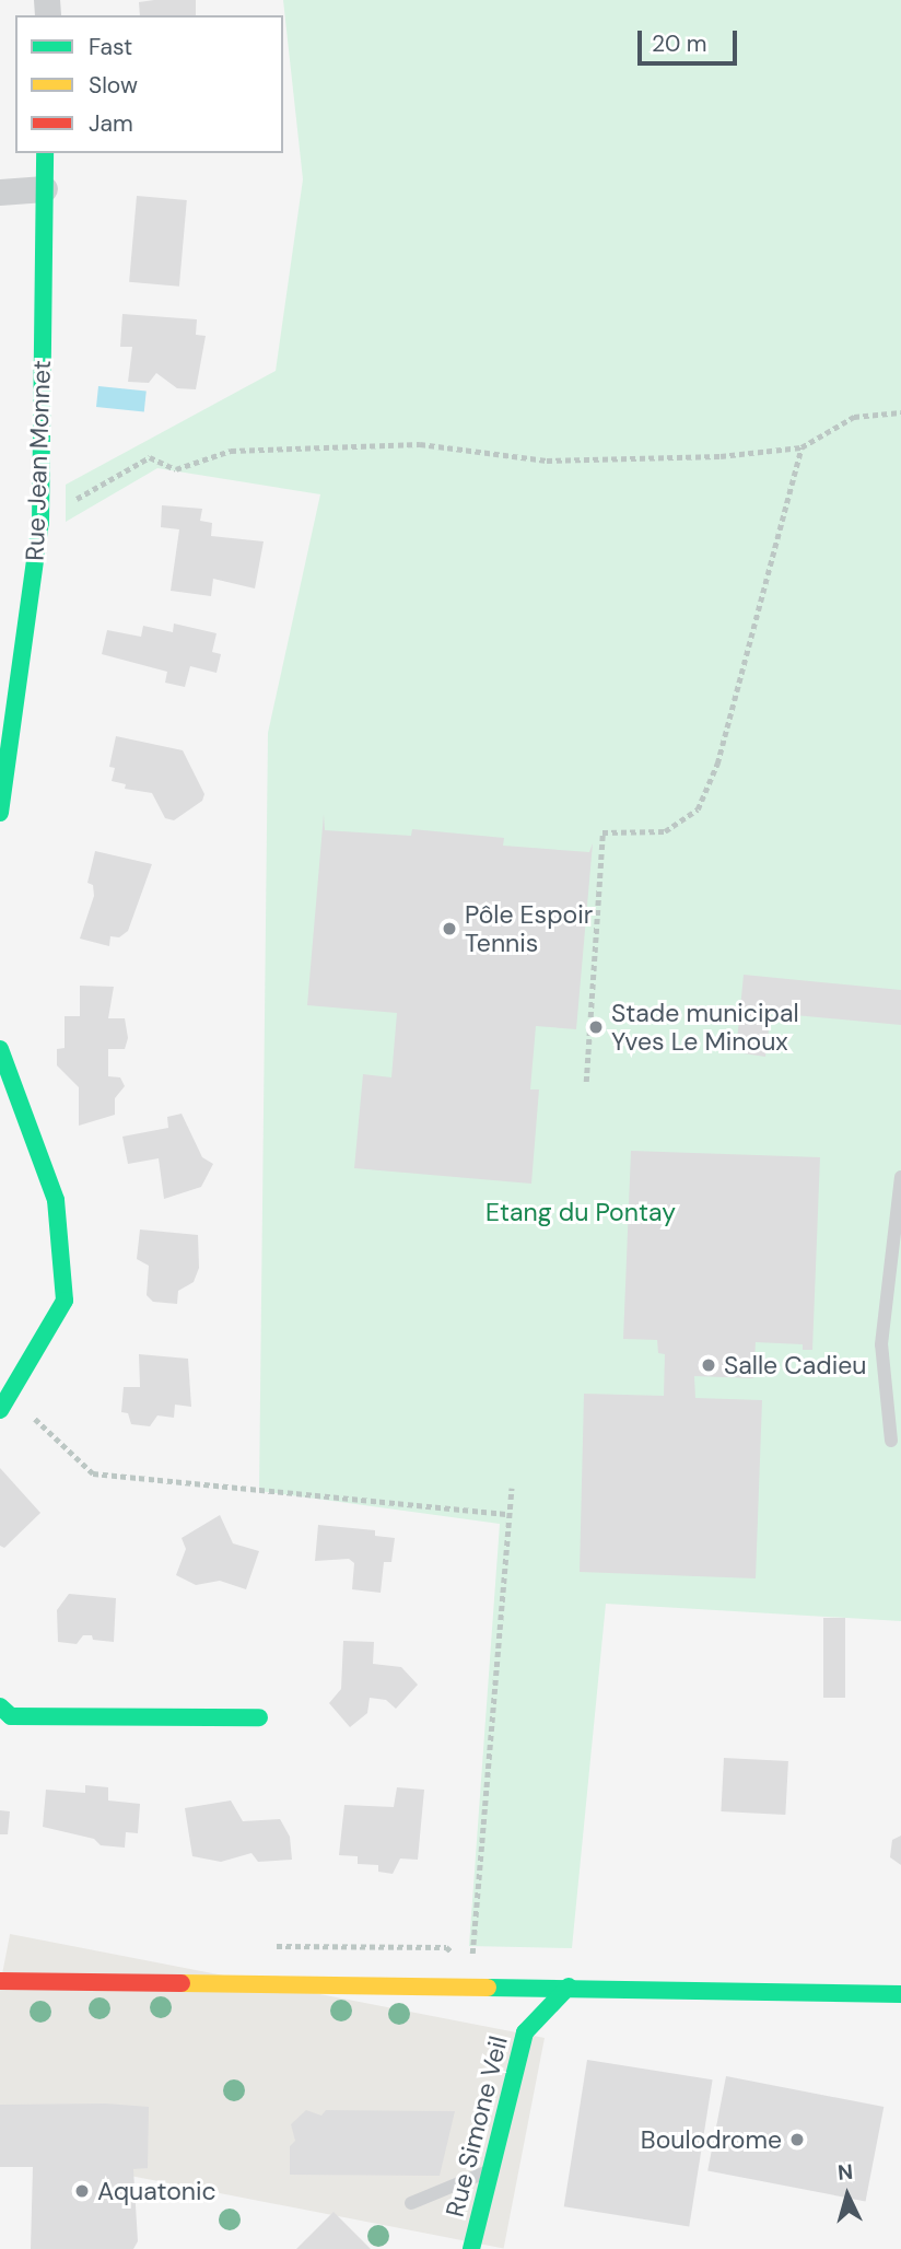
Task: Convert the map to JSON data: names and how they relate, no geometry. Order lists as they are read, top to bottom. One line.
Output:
{"streets":{"street":["Rue Jean Monnet","Rue Simone Veil"]},"parks":["Etang du Pontay"],"places":["Pôle Espoir Tennis","Stade municipal Yves Le Minoux","Salle Cadieu","Boulodrome","Aquatonic"],"legend":["Fast","Slow","Jam"],"scale_bar":"20 m","north":"top"}
